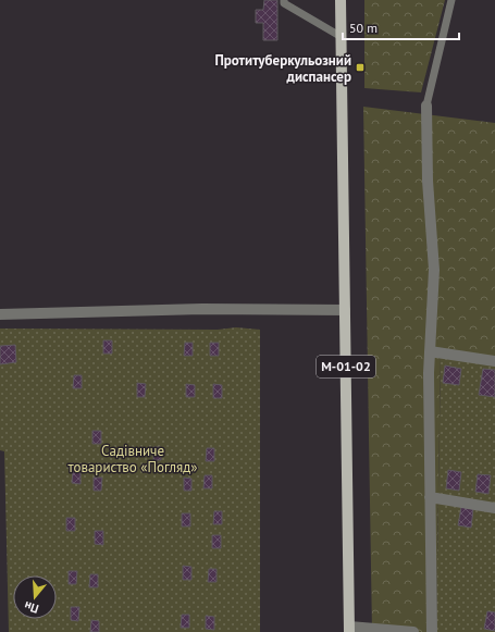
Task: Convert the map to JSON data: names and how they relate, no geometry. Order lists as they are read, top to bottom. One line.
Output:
{"streets":{"main road":["М-01-02"]},"parks":["Садівниче товариство «Погляд»"],"places":{"transit":["Протитуберкульозний диспансер"]},"scale_bar":"50 m","north":"bottom"}
